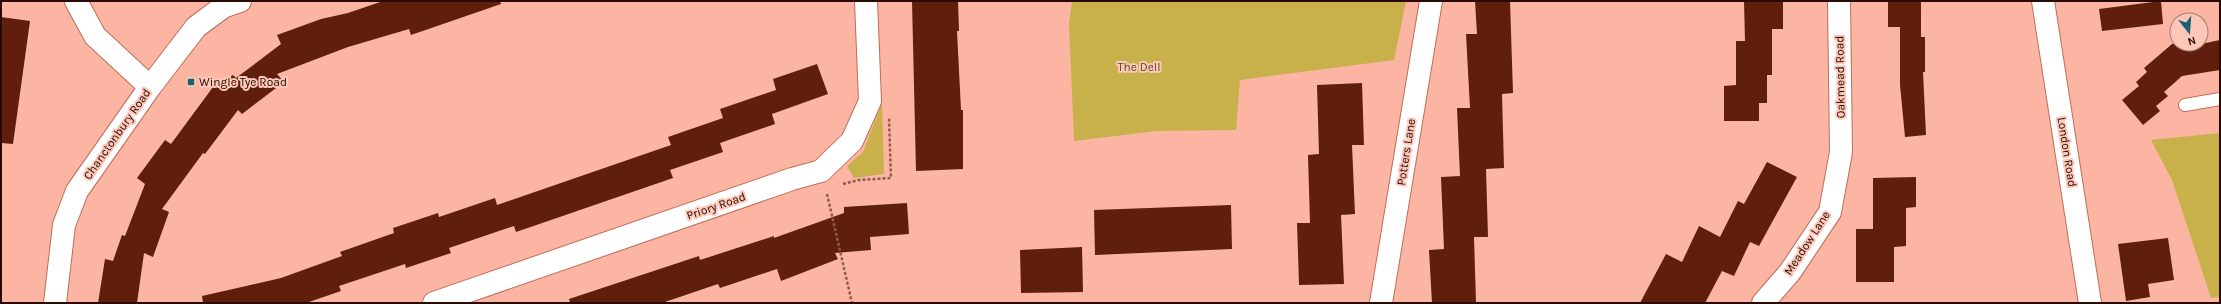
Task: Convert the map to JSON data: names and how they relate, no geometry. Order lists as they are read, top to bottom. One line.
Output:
{"streets":{"street":["Oakmead Road","Chanctonbury Road","Potters Lane","London Road","Priory Road","Meadow Lane"]},"crossings":[["Oakmead Road","Meadow Lane"]],"parks":["The Dell"],"places":{"transit":["Wingle Tye Road"]},"north":"bottom"}
